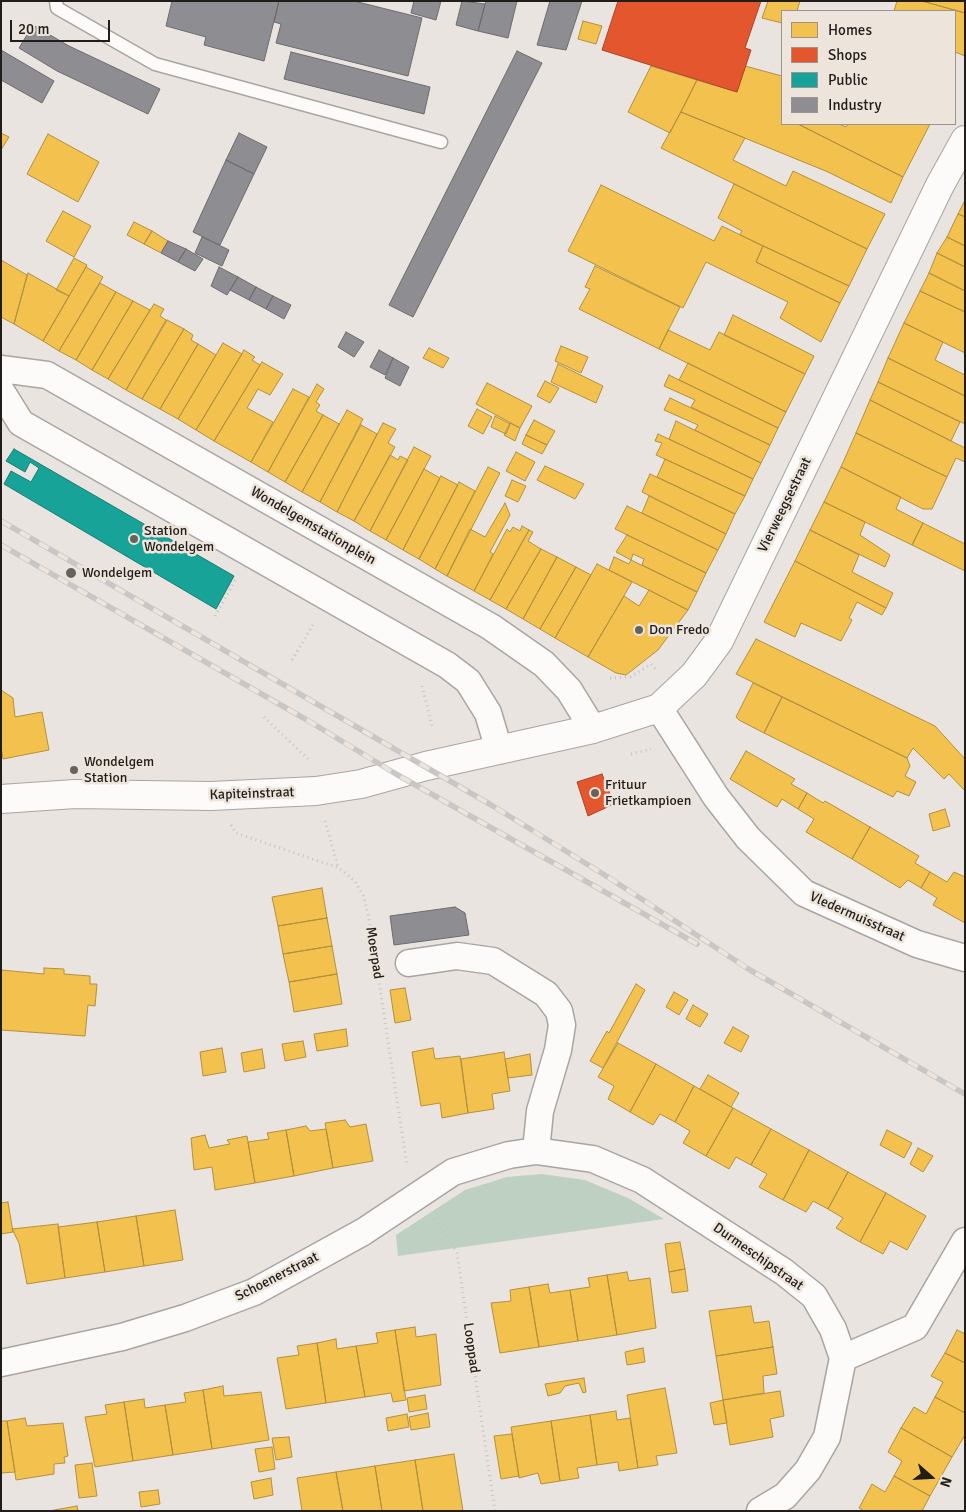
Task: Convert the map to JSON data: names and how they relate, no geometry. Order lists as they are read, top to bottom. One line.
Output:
{"streets":{"street":["Vierweegsestraat","Wondelgemstationplein","Kapiteinstraat","Vledermuisstraat","Durmeschipstraat","Schoenerstraat"],"path":["Moerpad","Looppad"]},"crossings":[["Vierweegsestraat","Wondelgemstationplein"],["Vierweegsestraat","Kapiteinstraat"],["Vierweegsestraat","Vledermuisstraat"],["Kapiteinstraat","Moerpad"],["Moerpad","Schoenerstraat"],["Moerpad","Looppad"],["Durmeschipstraat","Schoenerstraat"],["Schoenerstraat","Looppad"]],"places":["Station Wondelgem","Wondelgem","Don Fredo","Wondelgem Station","Frituur Frietkampioen"],"legend":["Homes","Shops","Public","Industry"],"scale_bar":"20 m","north":"right"}
